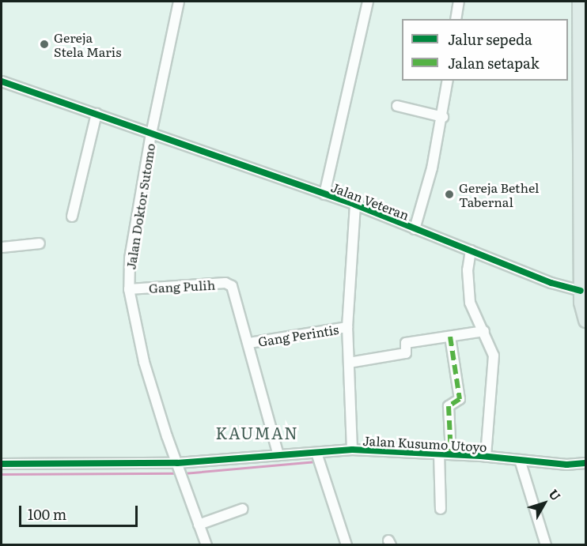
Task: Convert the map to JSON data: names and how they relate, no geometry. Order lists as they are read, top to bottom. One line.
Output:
{"streets":{"street":["Jalan Veteran","Jalan Doktor Sutomo","Gang Pulih","Gang Perintis","Jalan Kusumo Utoyo"]},"crossings":[["Jalan Veteran","Jalan Doktor Sutomo"],["Jalan Doktor Sutomo","Gang Pulih"],["Jalan Doktor Sutomo","Jalan Kusumo Utoyo"],["Gang Pulih","Gang Perintis"]],"districts":["KAUMAN"],"places":["Gereja Stela Maris","Gereja Bethel Tabernal"],"legend":["Jalur sepeda","Jalan setapak"],"scale_bar":"100 m","north":"top right"}
